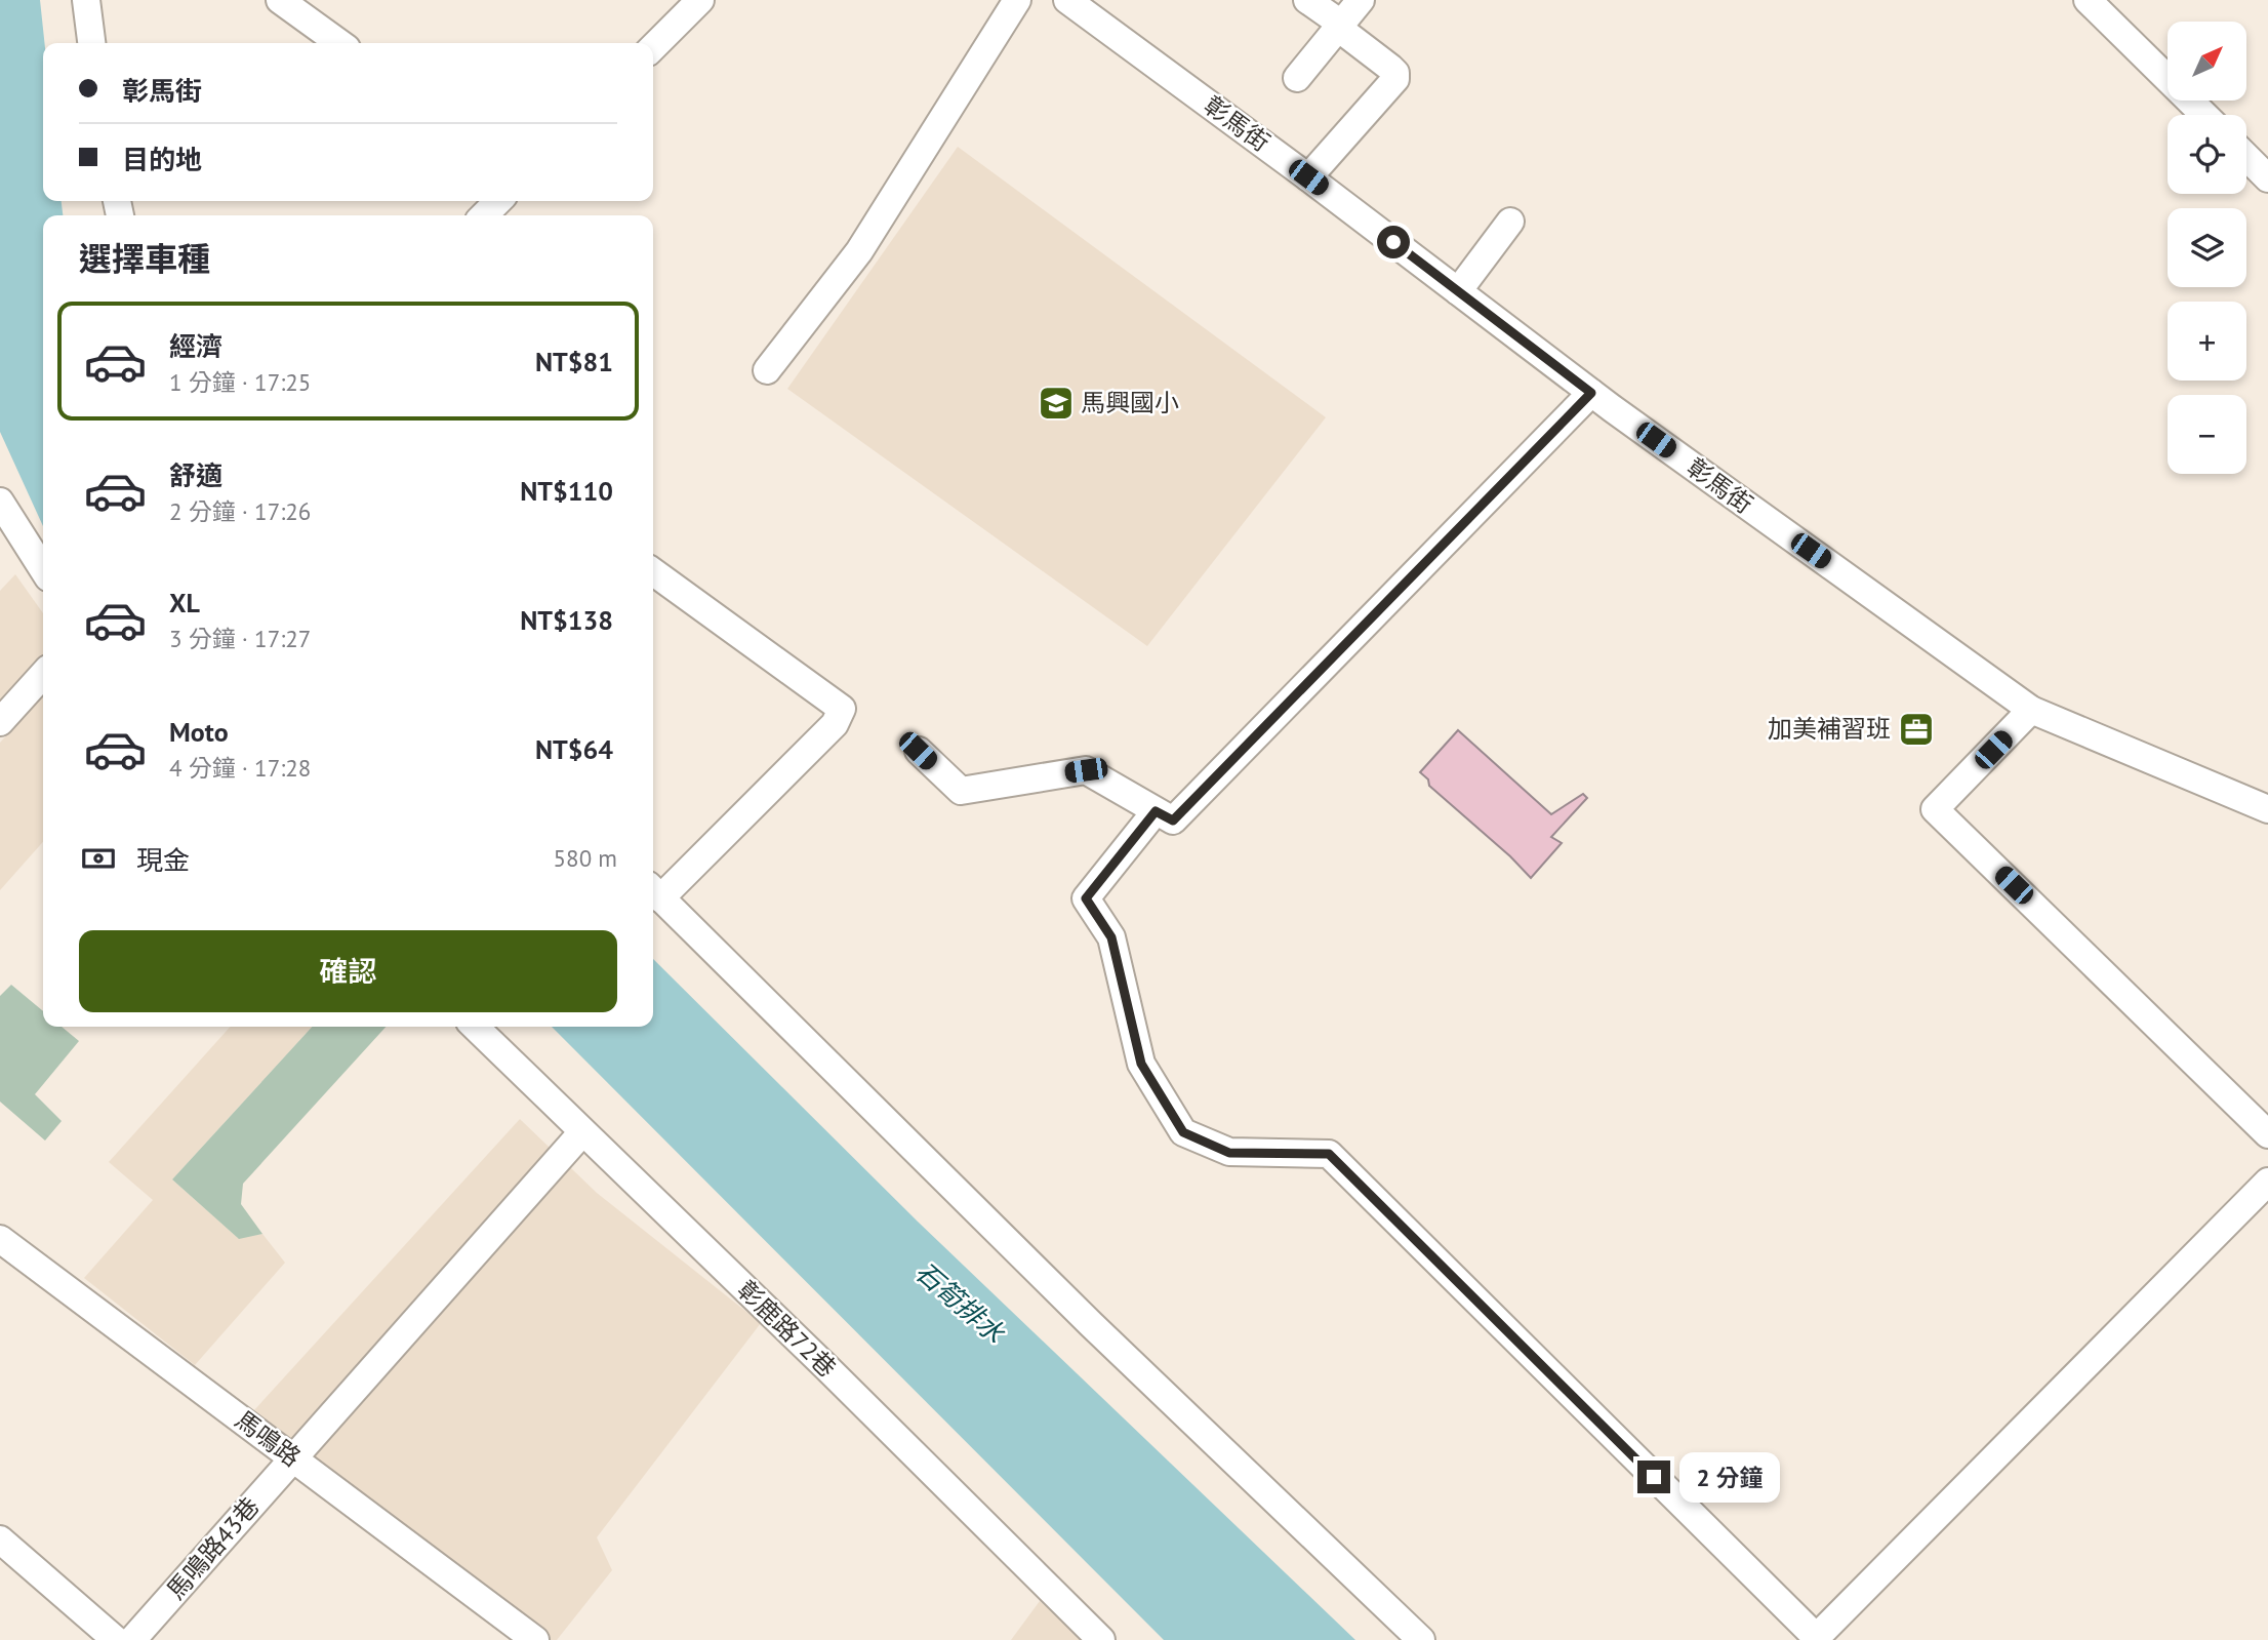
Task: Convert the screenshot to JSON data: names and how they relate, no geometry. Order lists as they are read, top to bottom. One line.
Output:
{"streets":{"street":["彰馬街","彰鹿路72巷","馬鳴路","馬鳴路43巷"]},"crossings":[["彰鹿路72巷","馬鳴路43巷"],["馬鳴路","馬鳴路43巷"]],"water":["石筍排水"],"places":{"school or university":["馬興國小"],"office":["加美補習班"]},"north":"top right","page":{"map_buttons":["+","−"],"banner":["彰馬街","目的地"],"heading":"選擇車種","list":[{"name":"經濟","note":"1 分鐘 · 17:25","value":"NT$81"},{"name":"舒適","note":"2 分鐘 · 17:26","value":"NT$110"},{"name":"XL","note":"3 分鐘 · 17:27","value":"NT$138"},{"name":"Moto","note":"4 分鐘 · 17:28","value":"NT$64"}],"pay":["現金","580 m"],"buttons":"確認","bubble":"2 分鐘"}}
